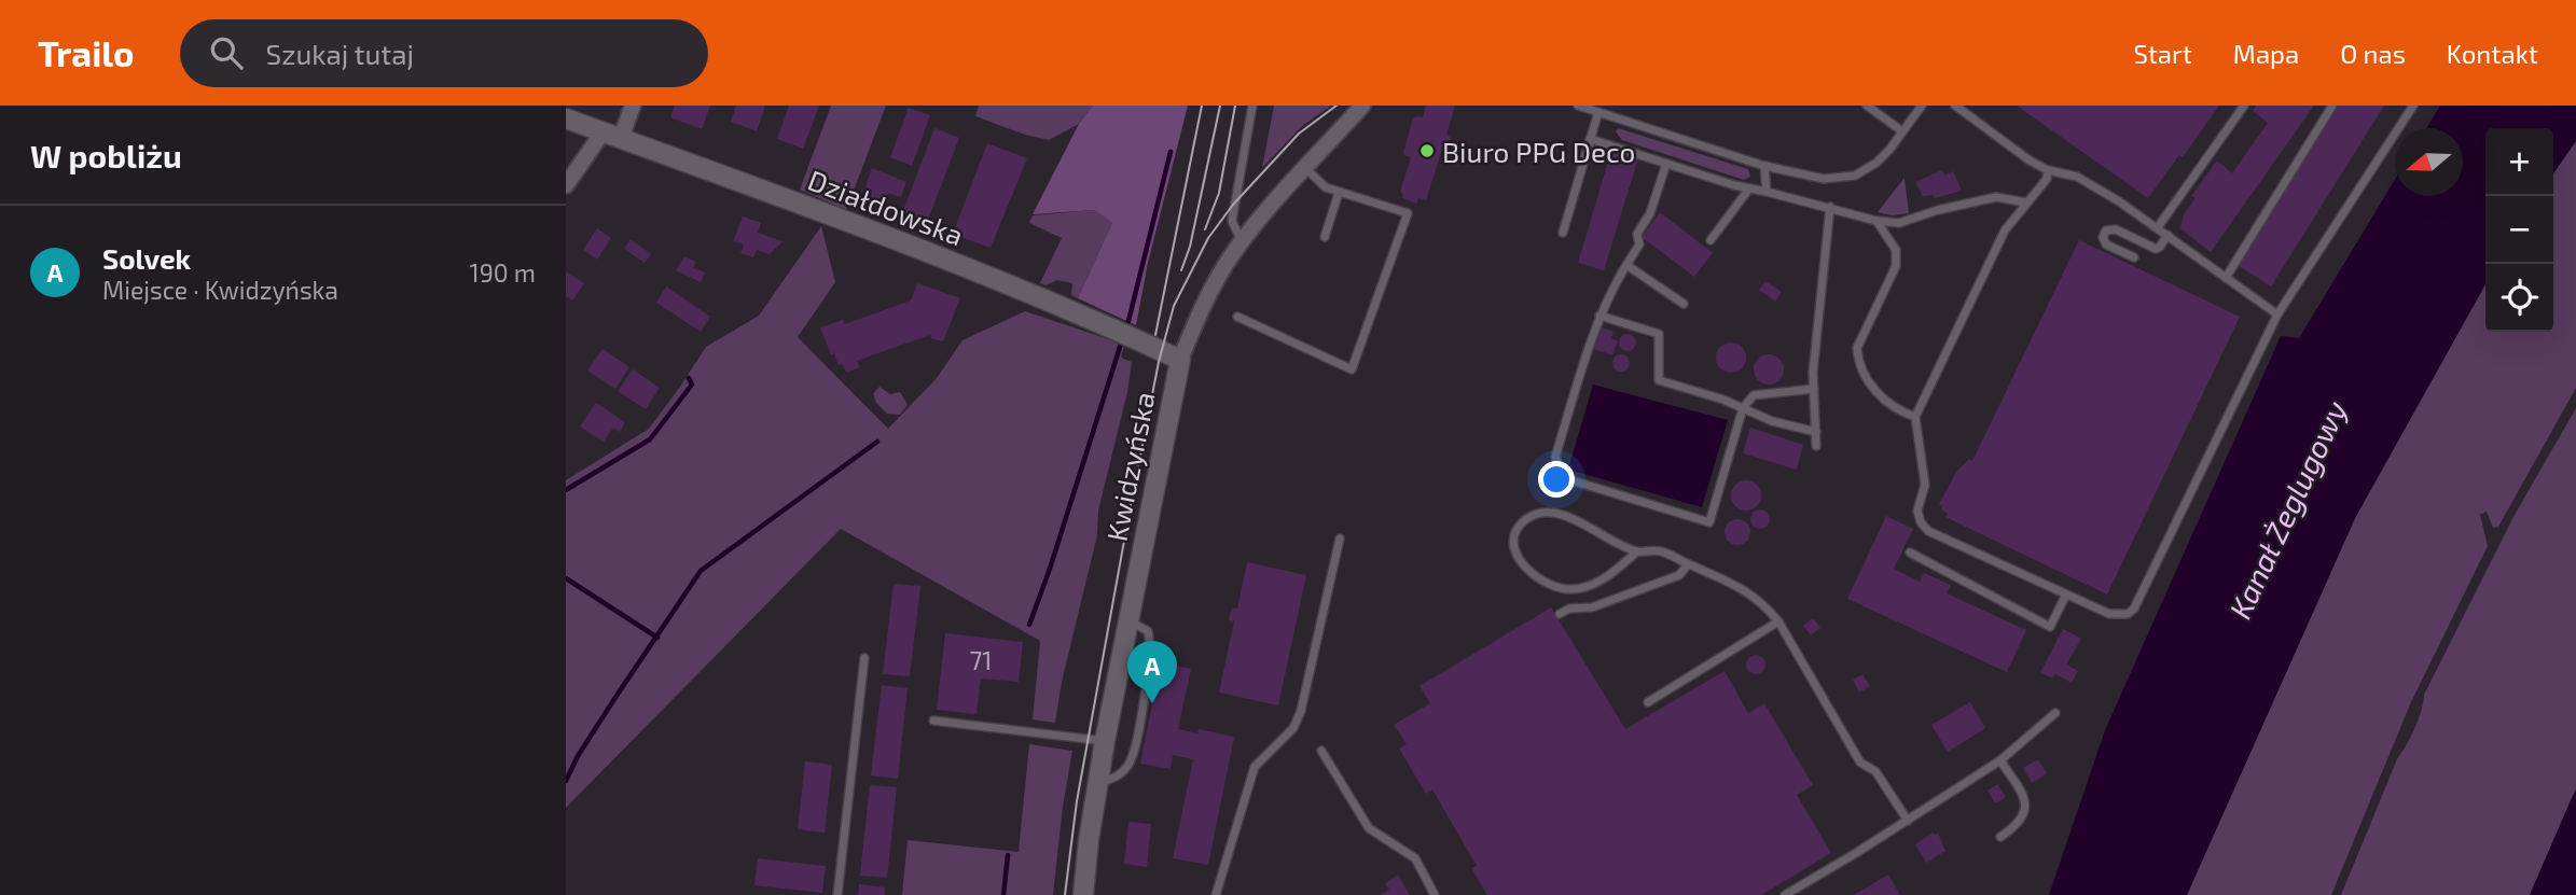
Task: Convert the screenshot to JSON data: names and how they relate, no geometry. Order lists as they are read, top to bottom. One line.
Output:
{"streets":{"street":["Działdowska","Kwidzyńska"]},"crossings":[["Działdowska","Kwidzyńska"]],"water":["Kanał Żeglugowy"],"places":["Biuro PPG Deco"],"house_numbers":["71"],"north":"left","page":{"header":"Trailo","search":"Szukaj tutaj","nav":["Start","Mapa","O nas","Kontakt"],"heading":"W pobliżu","map_buttons":["+","−"],"list":[{"mark":"A","name":"Solvek","note":"Miejsce · Kwidzyńska","value":"190 m"}],"pins":"A"}}
